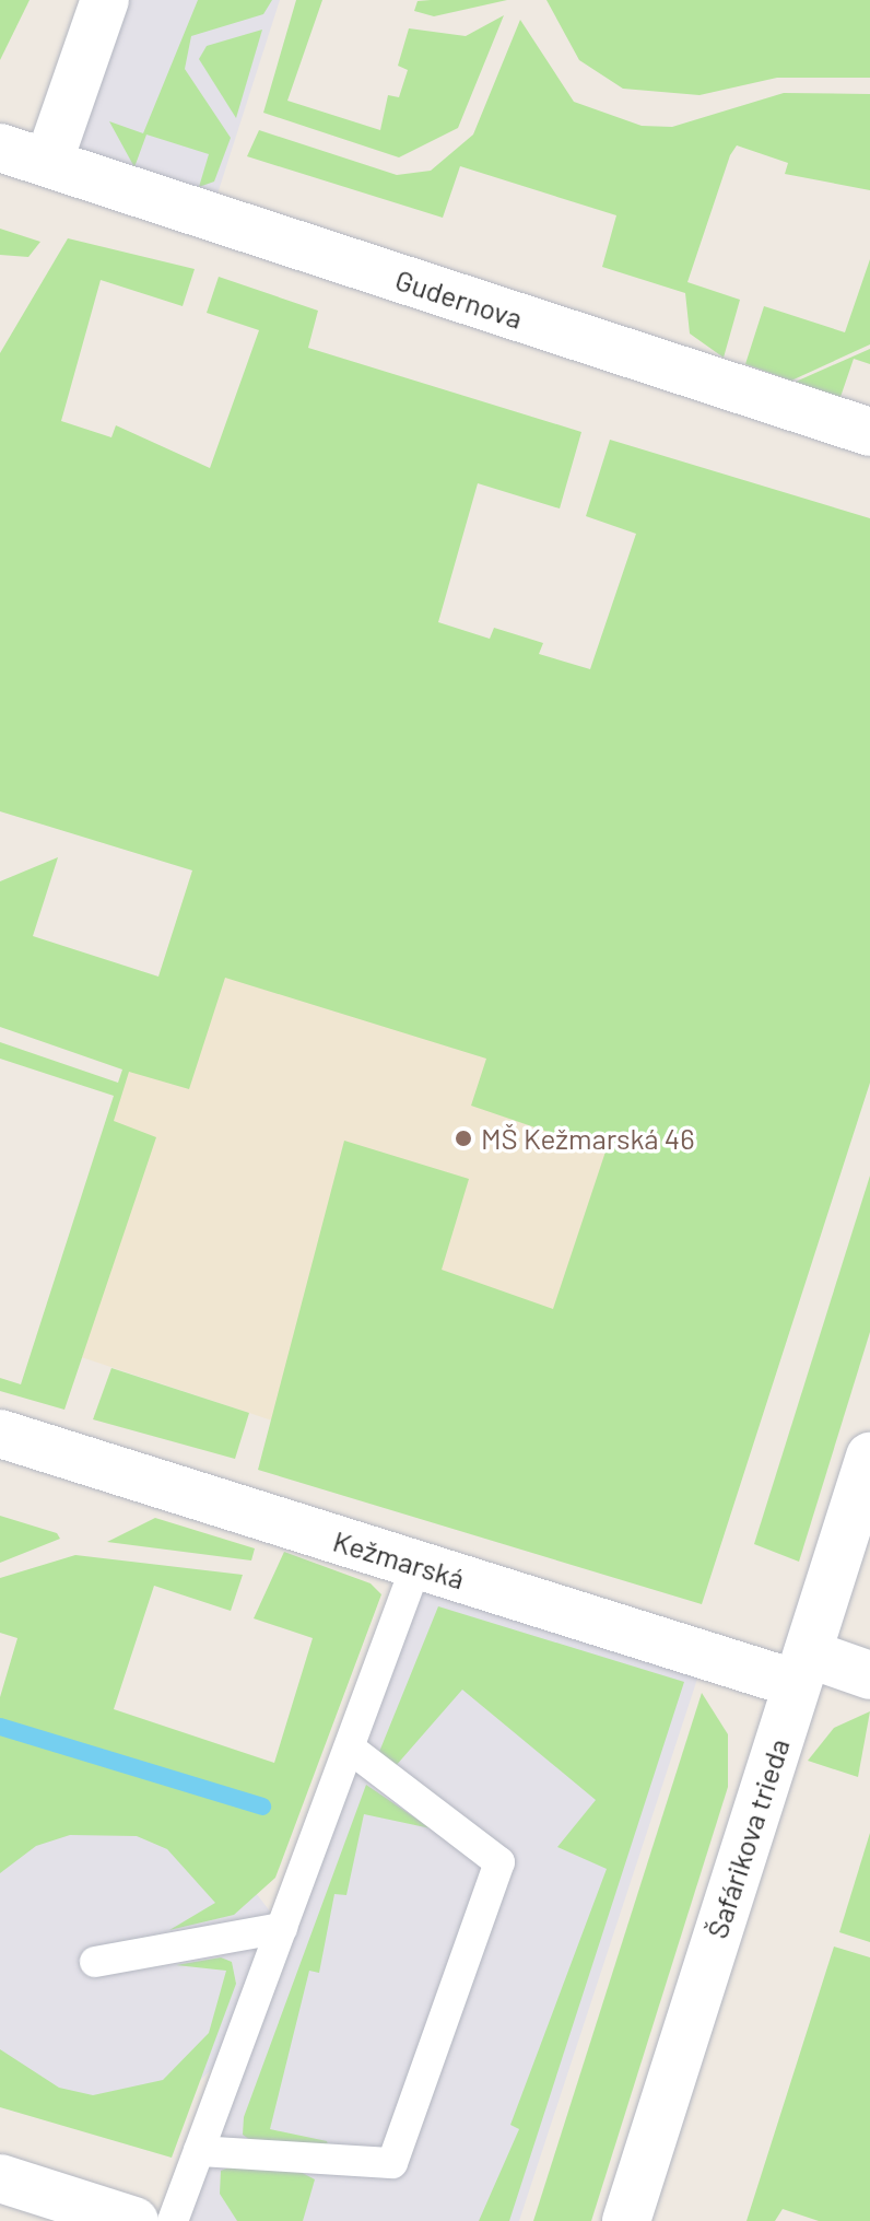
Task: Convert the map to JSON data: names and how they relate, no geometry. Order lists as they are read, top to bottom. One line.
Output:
{"streets":{"street":["Gudernova","Kežmarská","Šafárikova trieda"]},"crossings":[["Kežmarská","Šafárikova trieda"]],"places":["MŠ Kežmarská 46"]}
